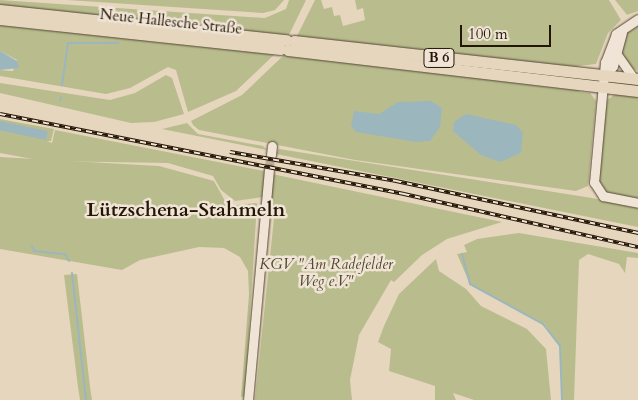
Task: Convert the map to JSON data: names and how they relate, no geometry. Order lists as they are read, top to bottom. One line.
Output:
{"streets":{"main road":["Neue Hallesche Straße","B 6"]},"districts":["Lützschena-Stahmeln"],"parks":["KGV \"Am Radefelder Weg e.V.\""],"scale_bar":"100 m"}
